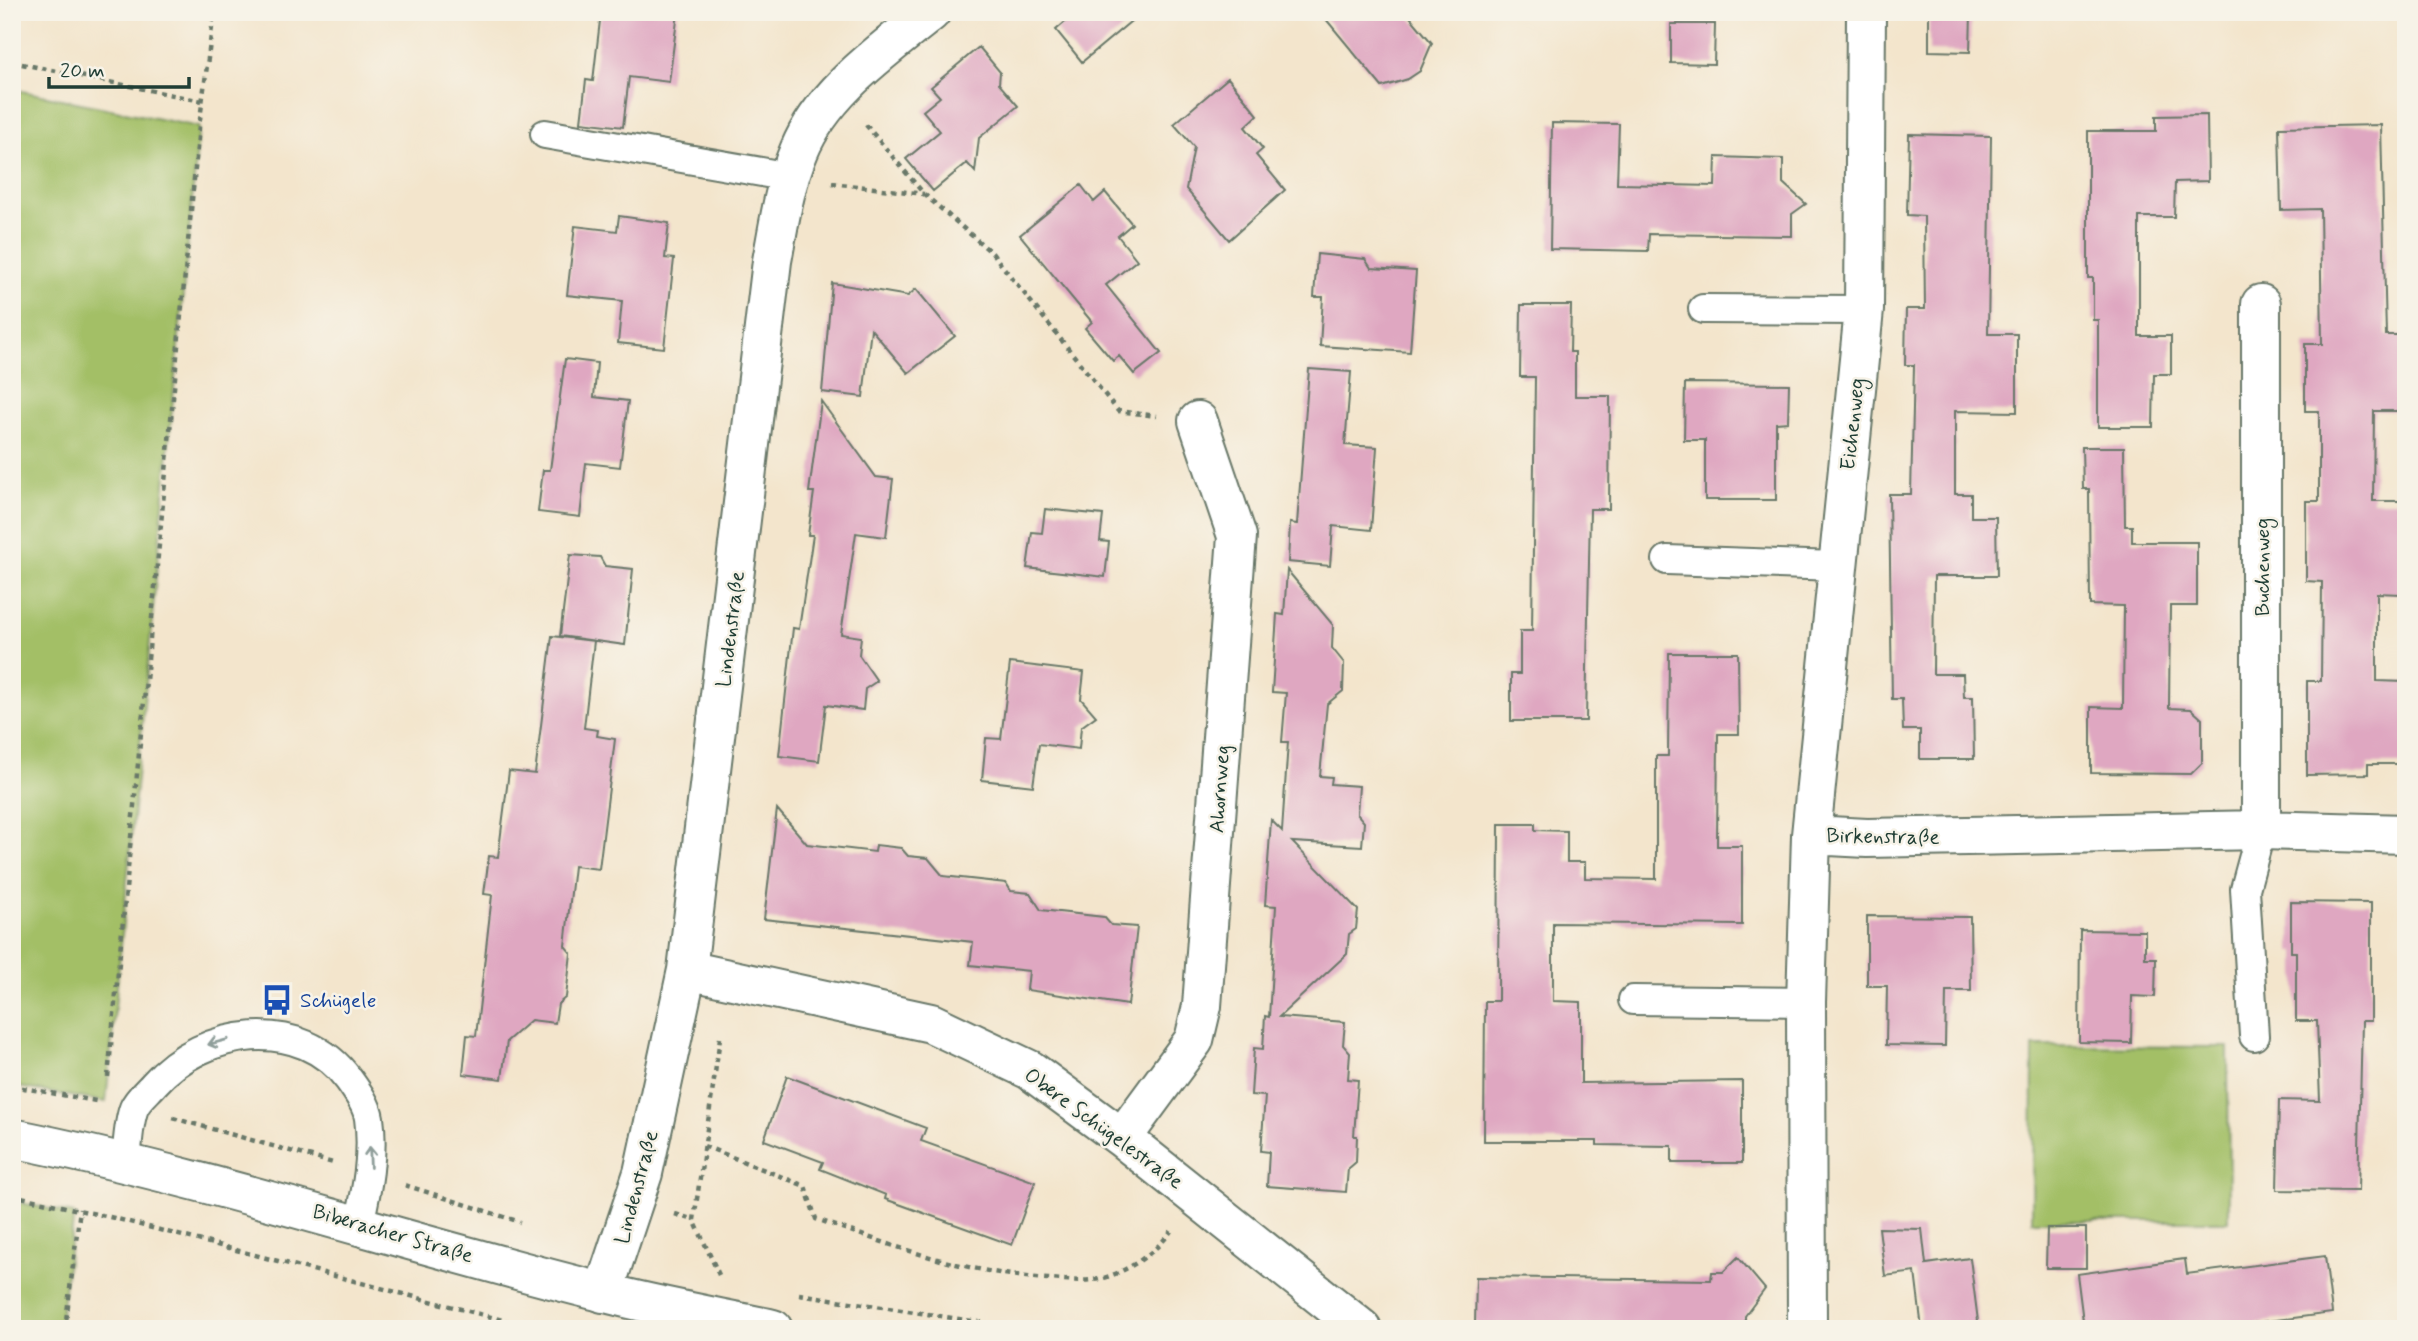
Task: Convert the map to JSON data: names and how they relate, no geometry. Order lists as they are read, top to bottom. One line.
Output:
{"streets":{"street":["Eichenweg","Buchenweg","Lindenstraße","Ahornweg","Birkenstraße","Obere Schügelestraße","Biberacher Straße"]},"crossings":[["Eichenweg","Birkenstraße"],["Buchenweg","Birkenstraße"],["Lindenstraße","Obere Schügelestraße"],["Lindenstraße","Biberacher Straße"],["Ahornweg","Obere Schügelestraße"]],"places":{"bus stop":["Schügele"]},"scale_bar":"20 m"}
